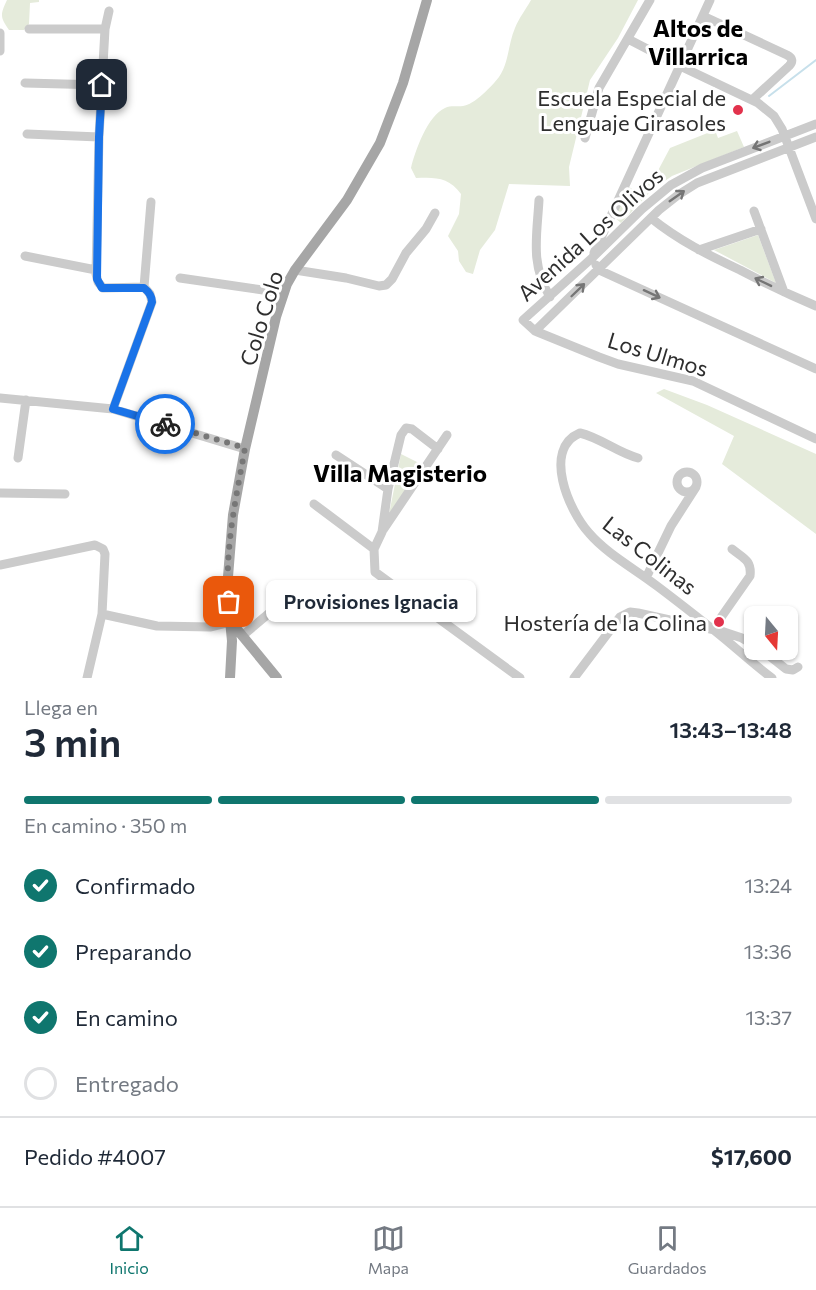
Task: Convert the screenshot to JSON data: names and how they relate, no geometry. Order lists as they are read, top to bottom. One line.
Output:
{"streets":{"main road":["Colo Colo"],"street":["Avenida Los Olivos","Los Ulmos","Las Colinas"]},"crossings":[["Avenida Los Olivos","Los Ulmos"]],"districts":["Altos de Villarrica","Villa Magisterio"],"places":["Escuela Especial de Lenguaje Girasoles","Provisiones Ignacia","Hostería de la Colina"],"north":"bottom","page":{"bubble":"Provisiones Ignacia","heading":["3 min","Llega en","13:43–13:48"],"panel":["Pedido #4007","$17,600"],"bar":"En camino · 350 m","list":[["Confirmado","13:24"],["Preparando","13:36"],["En camino","13:37"],"Entregado"],"tabs":["Inicio","Mapa","Guardados"]}}
